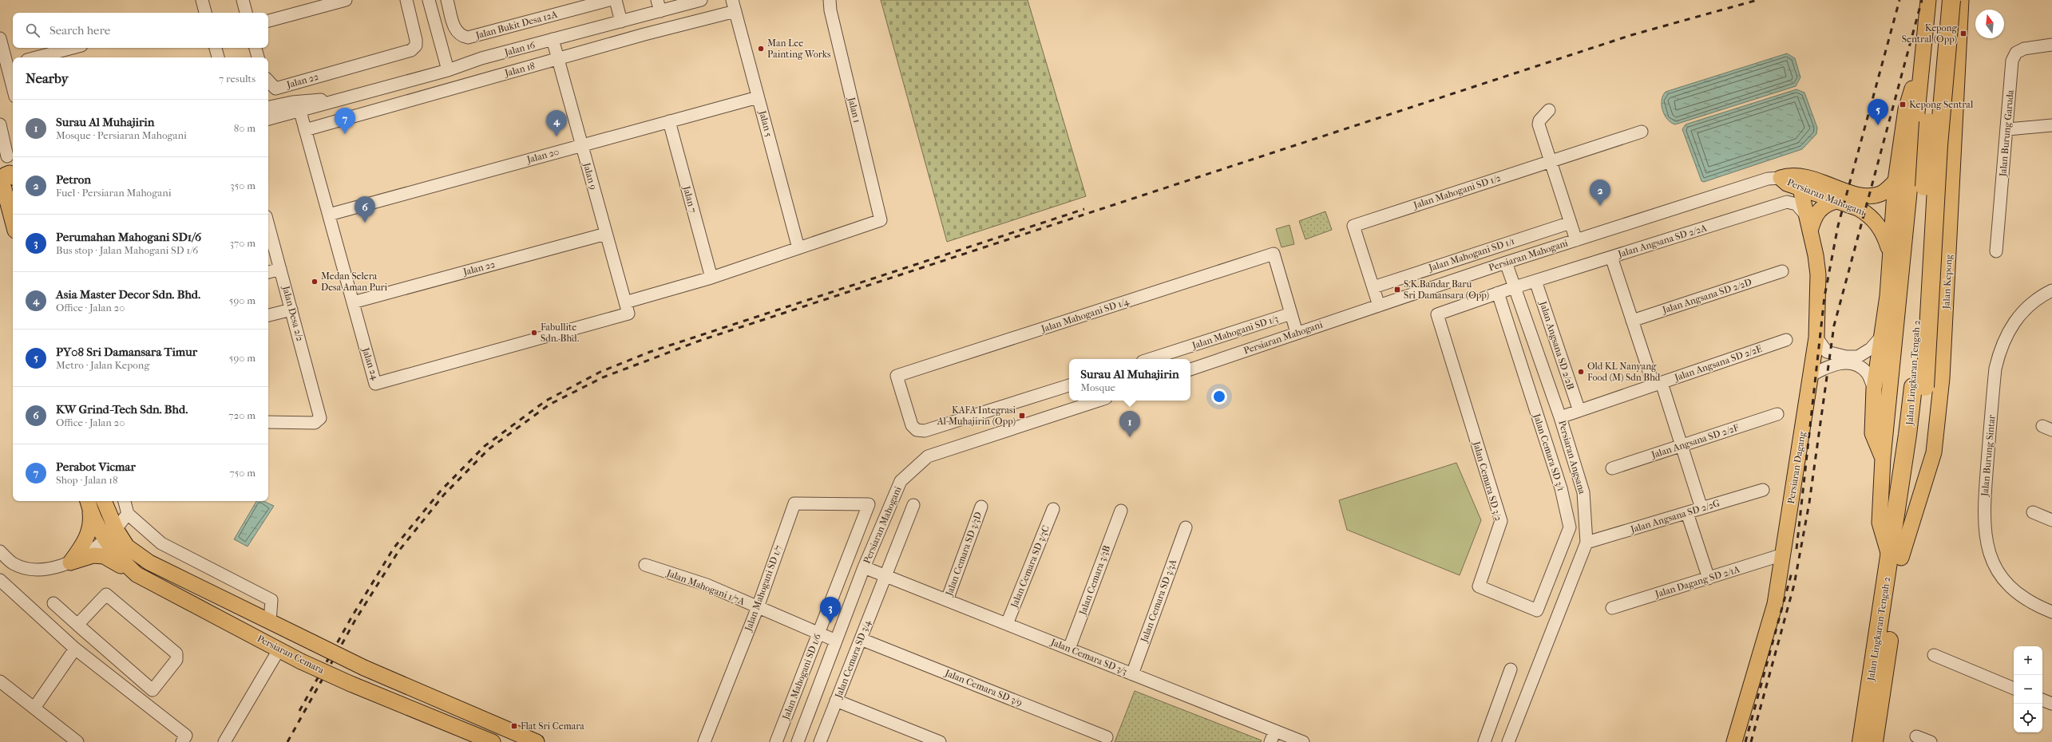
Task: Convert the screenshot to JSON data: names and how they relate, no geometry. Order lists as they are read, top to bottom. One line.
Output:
{"streets":{"highway":["Jalan Lingkaran Tengah 2"],"main road":["Persiaran Mahogani","Jalan Kepong","Persiaran Dagang","Persiaran Cemara"],"street":["Jalan Bukit Desa 12A","Jalan 16","Jalan 18","Jalan 22","Jalan 1","Jalan 5","Jalan Burung Garuda","Jalan 20","Jalan 9","Jalan Mahogani SD 1/2","Jalan 7","Jalan Angsana SD 2/2A","Jalan Mahogani SD 1/1","Jalan Angsana SD 2/2D","Jalan Desa 2/2","Jalan Mahogani SD 1/4","Jalan Mahogani SD 1/3","Jalan Angsana SD 2/2B","Jalan Angsana SD 2/2E","Jalan 24","Jalan Angsana SD 2/2F","Jalan Cemara SD 3/1","Jalan Burung Sintar","Persiaran Angsana","Jalan Cemara SD 3/2","Jalan Angsana SD 2/2G","Jalan Cemara SD 3/3D","Jalan Cemara SD 3/3C","Jalan Cemara 3/3B","Jalan Dagang SD 2/1A","Jalan Mahogani 1/7A","Jalan Mahogani SD 1/7","Jalan Cemara SD 3/3A","Jalan Cemara SD 3/3","Jalan Cemara SD 3/4","Jalan Mahogani SD 1/6","Jalan Cemara SD 3/9"]},"crossings":[["Jalan 16","Jalan 9"],["Jalan 16","Jalan 24"],["Jalan 18","Jalan 5"],["Jalan 18","Jalan 9"],["Jalan 18","Jalan 24"],["Jalan 22","Jalan 9"],["Jalan 22","Jalan 24"],["Jalan 1","Jalan 5"],["Jalan 5","Jalan 20"],["Jalan 20","Jalan 9"],["Jalan 20","Jalan 7"],["Jalan 20","Jalan 24"],["Jalan 9","Jalan 24"],["Jalan Mahogani SD 1/2","Persiaran Mahogani"],["Jalan Mahogani SD 1/2","Jalan Mahogani SD 1/1"],["Persiaran Mahogani","Persiaran Angsana"],["Persiaran Mahogani","Persiaran Dagang"],["Persiaran Mahogani","Jalan Mahogani 1/7A"],["Persiaran Mahogani","Jalan Cemara SD 3/3"],["Persiaran Mahogani","Jalan Cemara SD 3/4"],["Jalan Angsana SD 2/2A","Jalan Angsana SD 2/2B"],["Jalan Angsana SD 2/2A","Jalan Cemara SD 3/1"],["Jalan Angsana SD 2/2A","Persiaran Angsana"],["Jalan Angsana SD 2/2A","Persiaran Dagang"],["Jalan Angsana SD 2/2A","Jalan Cemara SD 3/2"],["Jalan Kepong","Jalan Lingkaran Tengah 2"],["Jalan Mahogani SD 1/4","Jalan Mahogani SD 1/3"],["Jalan Angsana SD 2/2B","Jalan Angsana SD 2/2E"],["Jalan Angsana SD 2/2E","Persiaran Angsana"],["Jalan Cemara SD 3/1","Jalan Cemara SD 3/2"],["Persiaran Angsana","Jalan Angsana SD 2/2G"],["Persiaran Dagang","Jalan Dagang SD 2/1A"],["Jalan Cemara SD 3/3D","Jalan Cemara SD 3/3"],["Jalan Cemara SD 3/3C","Jalan Cemara SD 3/3"],["Jalan Cemara 3/3B","Jalan Cemara SD 3/3"],["Jalan Mahogani 1/7A","Jalan Mahogani SD 1/7"],["Jalan Mahogani 1/7A","Jalan Mahogani SD 1/6"],["Jalan Mahogani SD 1/7","Jalan Mahogani SD 1/6"],["Jalan Cemara SD 3/3A","Jalan Cemara SD 3/3"],["Jalan Cemara SD 3/3","Jalan Cemara SD 3/4"],["Jalan Cemara SD 3/4","Jalan Cemara SD 3/9"]],"places":{"transit":["Kepong Sentral (Opp)","Kepong Sentral","S.K.Bandar Baru Sri Damansara (Opp)","KAFA Integrasi Al-Muhajirin (Opp)","Flat Sri Cemara"],"other":["Man Lee Painting Works","Medan Selera Desa Aman Puri","Fabullite Sdn. Bhd.","Old KL Nanyang Food (M) Sdn Bhd"]},"north":"top","page":{"search":"Search here","heading":["Nearby","7 results"],"pins":["5","7","4","2","6","1","3"],"list":[{"mark":"1","name":"Surau Al Muhajirin","note":"Mosque · Persiaran Mahogani","value":"80 m"},{"mark":"2","name":"Petron","note":"Fuel · Persiaran Mahogani","value":"350 m"},{"mark":"3","name":"Perumahan Mahogani SD1/6","note":"Bus stop · Jalan Mahogani SD 1/6","value":"370 m"},{"mark":"4","name":"Asia Master Decor Sdn. Bhd.","note":"Office · Jalan 20","value":"590 m"},{"mark":"5","name":"PY08 Sri Damansara Timur","note":"Metro · Jalan Kepong","value":"590 m"},{"mark":"6","name":"KW Grind-Tech Sdn. Bhd.","note":"Office · Jalan 20","value":"720 m"},{"mark":"7","name":"Perabot Vicmar","note":"Shop · Jalan 18","value":"750 m"}],"popup":["Surau Al Muhajirin","Mosque"],"map_buttons":["+","−"]}}
